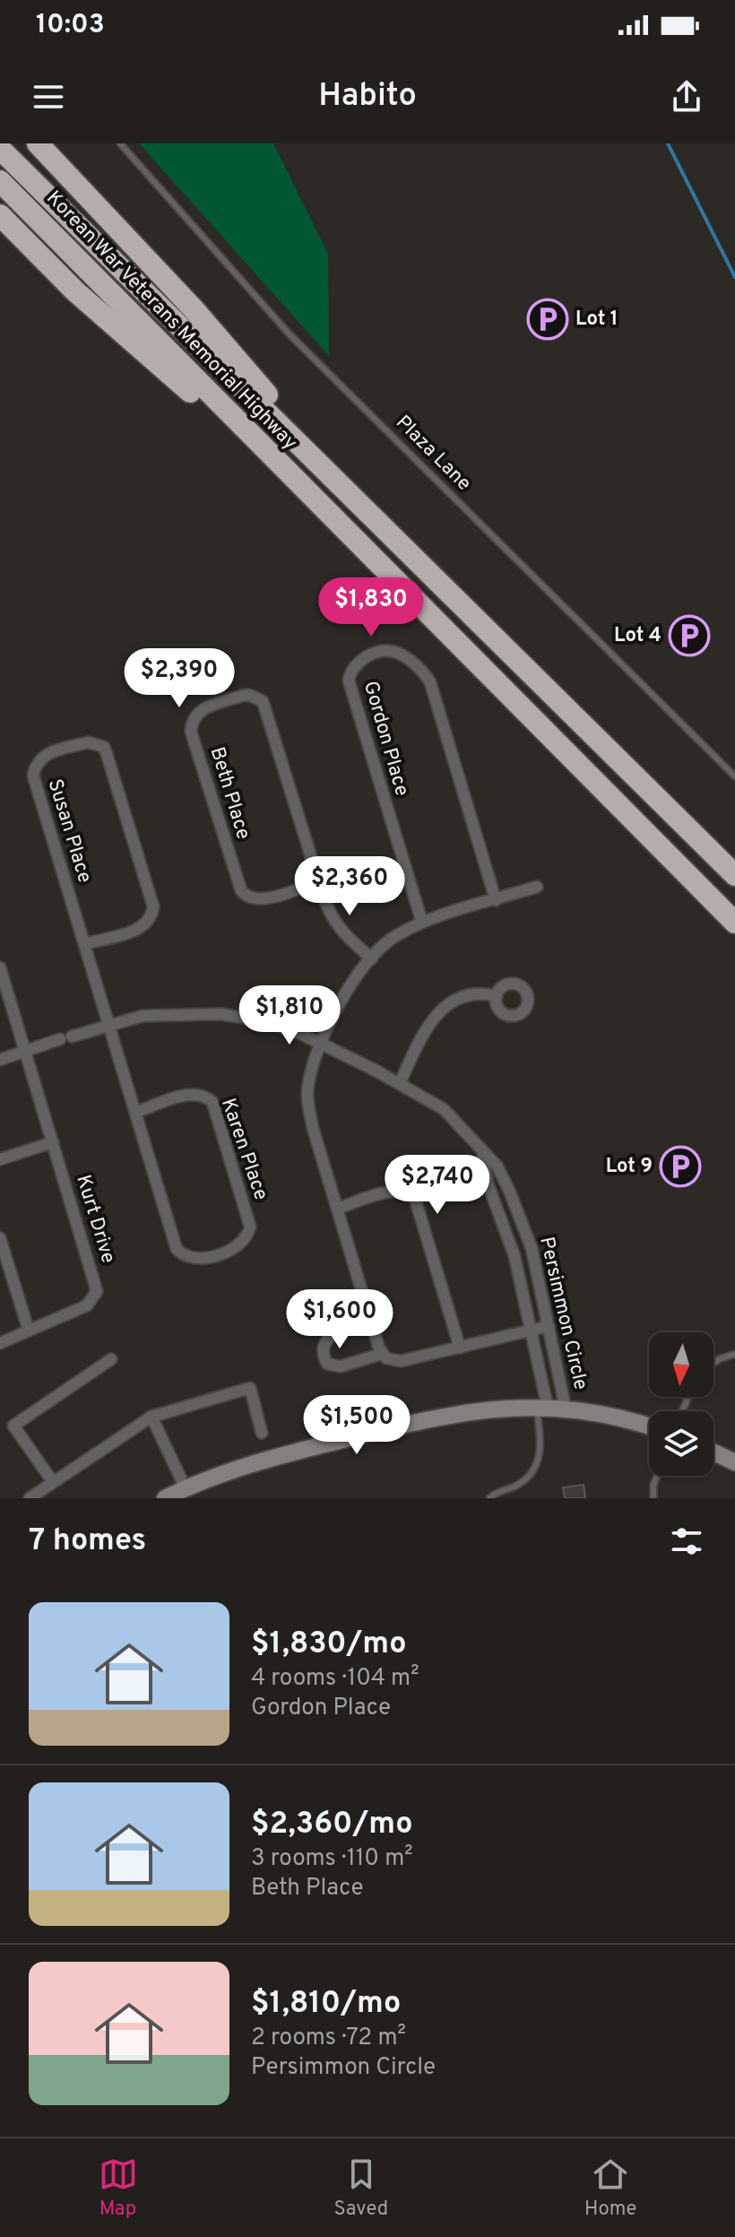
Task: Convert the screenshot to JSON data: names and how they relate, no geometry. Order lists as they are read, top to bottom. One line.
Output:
{"streets":{"highway":["Korean War Veterans Memorial Highway"],"street":["Gordon Place","Beth Place","Susan Place","Karen Place","Kurt Drive","Persimmon Circle"],"lane":["Plaza Lane"]},"crossings":[["Susan Place","Karen Place"],["Karen Place","Persimmon Circle"],["Kurt Drive","Persimmon Circle"]],"places":{"parking":["Lot 1","Lot 4","Lot 9"]},"north":"bottom","page":{"status":"10:03","header":"Habito","price":["$1,830","$2,390","$2,360","$1,810","$2,740","$1,600","$1,500"],"heading":"7 homes","list":[{"name":"$1,830/mo","note":"4 rooms · 104 m² · Gordon Place"},{"name":"$2,360/mo","note":"3 rooms · 110 m² · Beth Place"},{"name":"$1,810/mo","note":"2 rooms · 72 m² · Persimmon Circle"}],"tabs":["Map","Saved","Home"]}}
